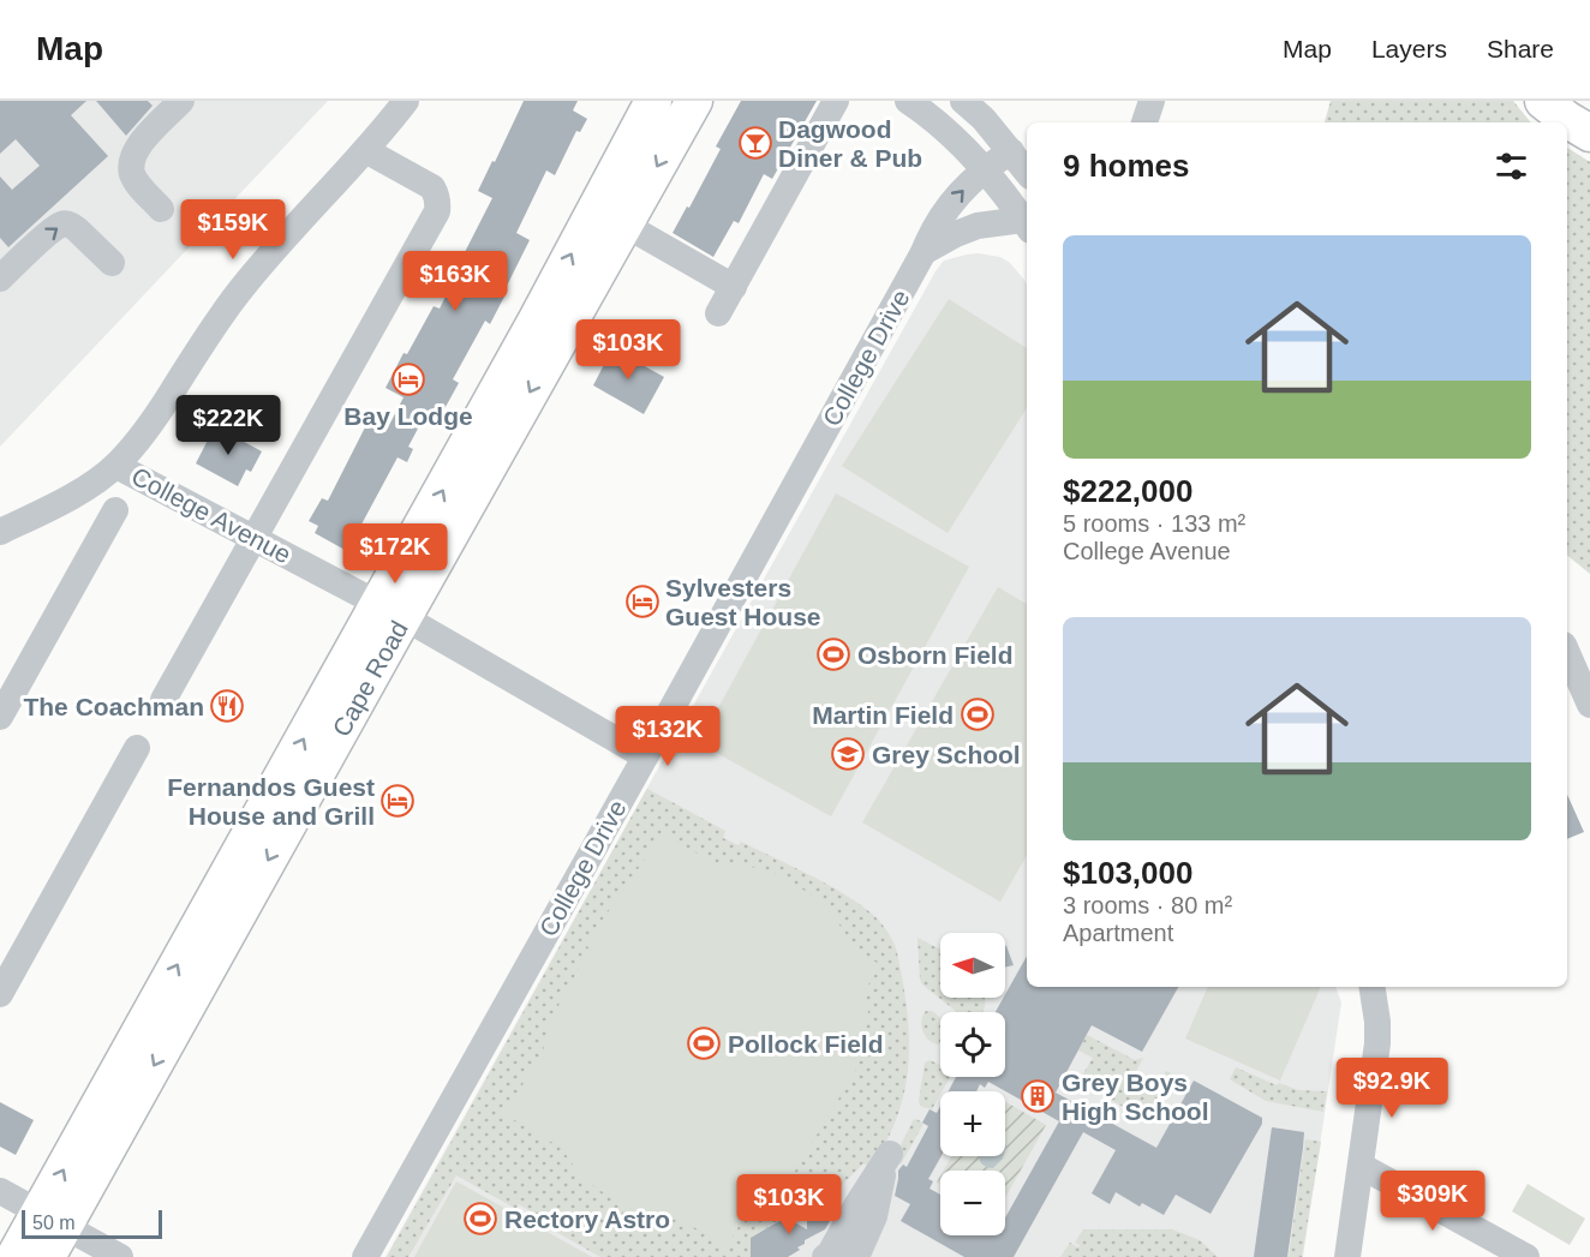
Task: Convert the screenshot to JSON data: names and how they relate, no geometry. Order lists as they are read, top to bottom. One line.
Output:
{"streets":{"main road":["Cape Road"],"street":["College Drive","College Avenue"]},"crossings":[["College Drive","College Avenue"],["College Avenue","Cape Road"]],"places":{"bar":["Dagwood Diner & Pub"],"hotel":["Bay Lodge","Sylvesters Guest House","Fernandos Guest House and Grill"],"sports":["Osborn Field","Martin Field","Pollock Field","Rectory Astro"],"restaurant":["The Coachman"],"school or university":["Grey School"],"building":["Grey Boys High School"]},"scale_bar":"50 m","north":"left","page":{"header":"Map","nav":["Map","Layers","Share"],"heading":"9 homes","price":["$159K","$163K","$103K","$222K","$172K","$132K","$92.9K","$309K","$103K"],"list":[{"name":"$222,000","note":"5 rooms · 133 m² · College Avenue"},{"name":"$103,000","note":"3 rooms · 80 m² · Apartment"}],"map_buttons":["+","−"],"scale":"50 m"}}
